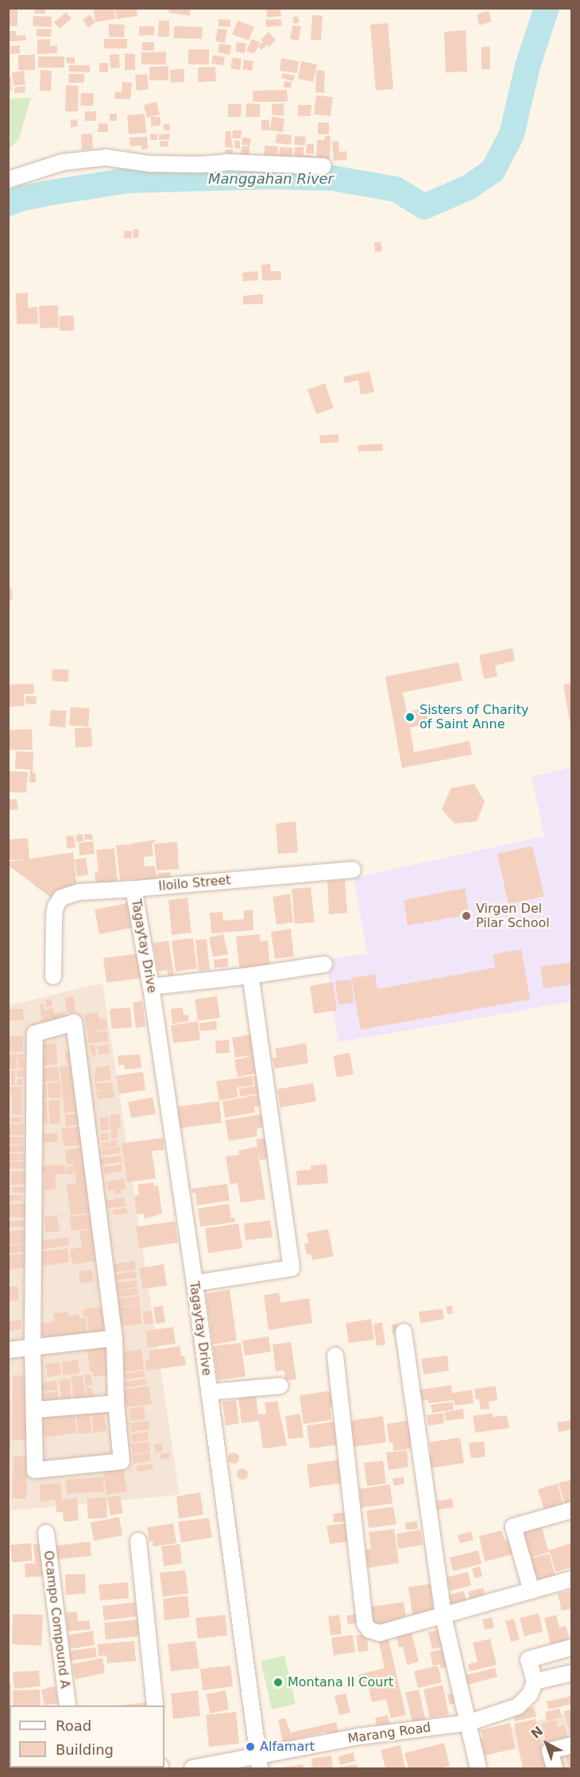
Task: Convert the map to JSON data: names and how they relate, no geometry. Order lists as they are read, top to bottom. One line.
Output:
{"streets":{"street":["Iloilo Street","Tagaytay Drive","Ocampo Compound A","Marang Road"]},"crossings":[["Iloilo Street","Tagaytay Drive"],["Tagaytay Drive","Marang Road"]],"water":["Manggahan River"],"places":["Sisters of Charity of Saint Anne","Virgen Del Pilar School","Montana II Court","Alfamart"],"legend":["Road","Building"],"north":"top left"}
